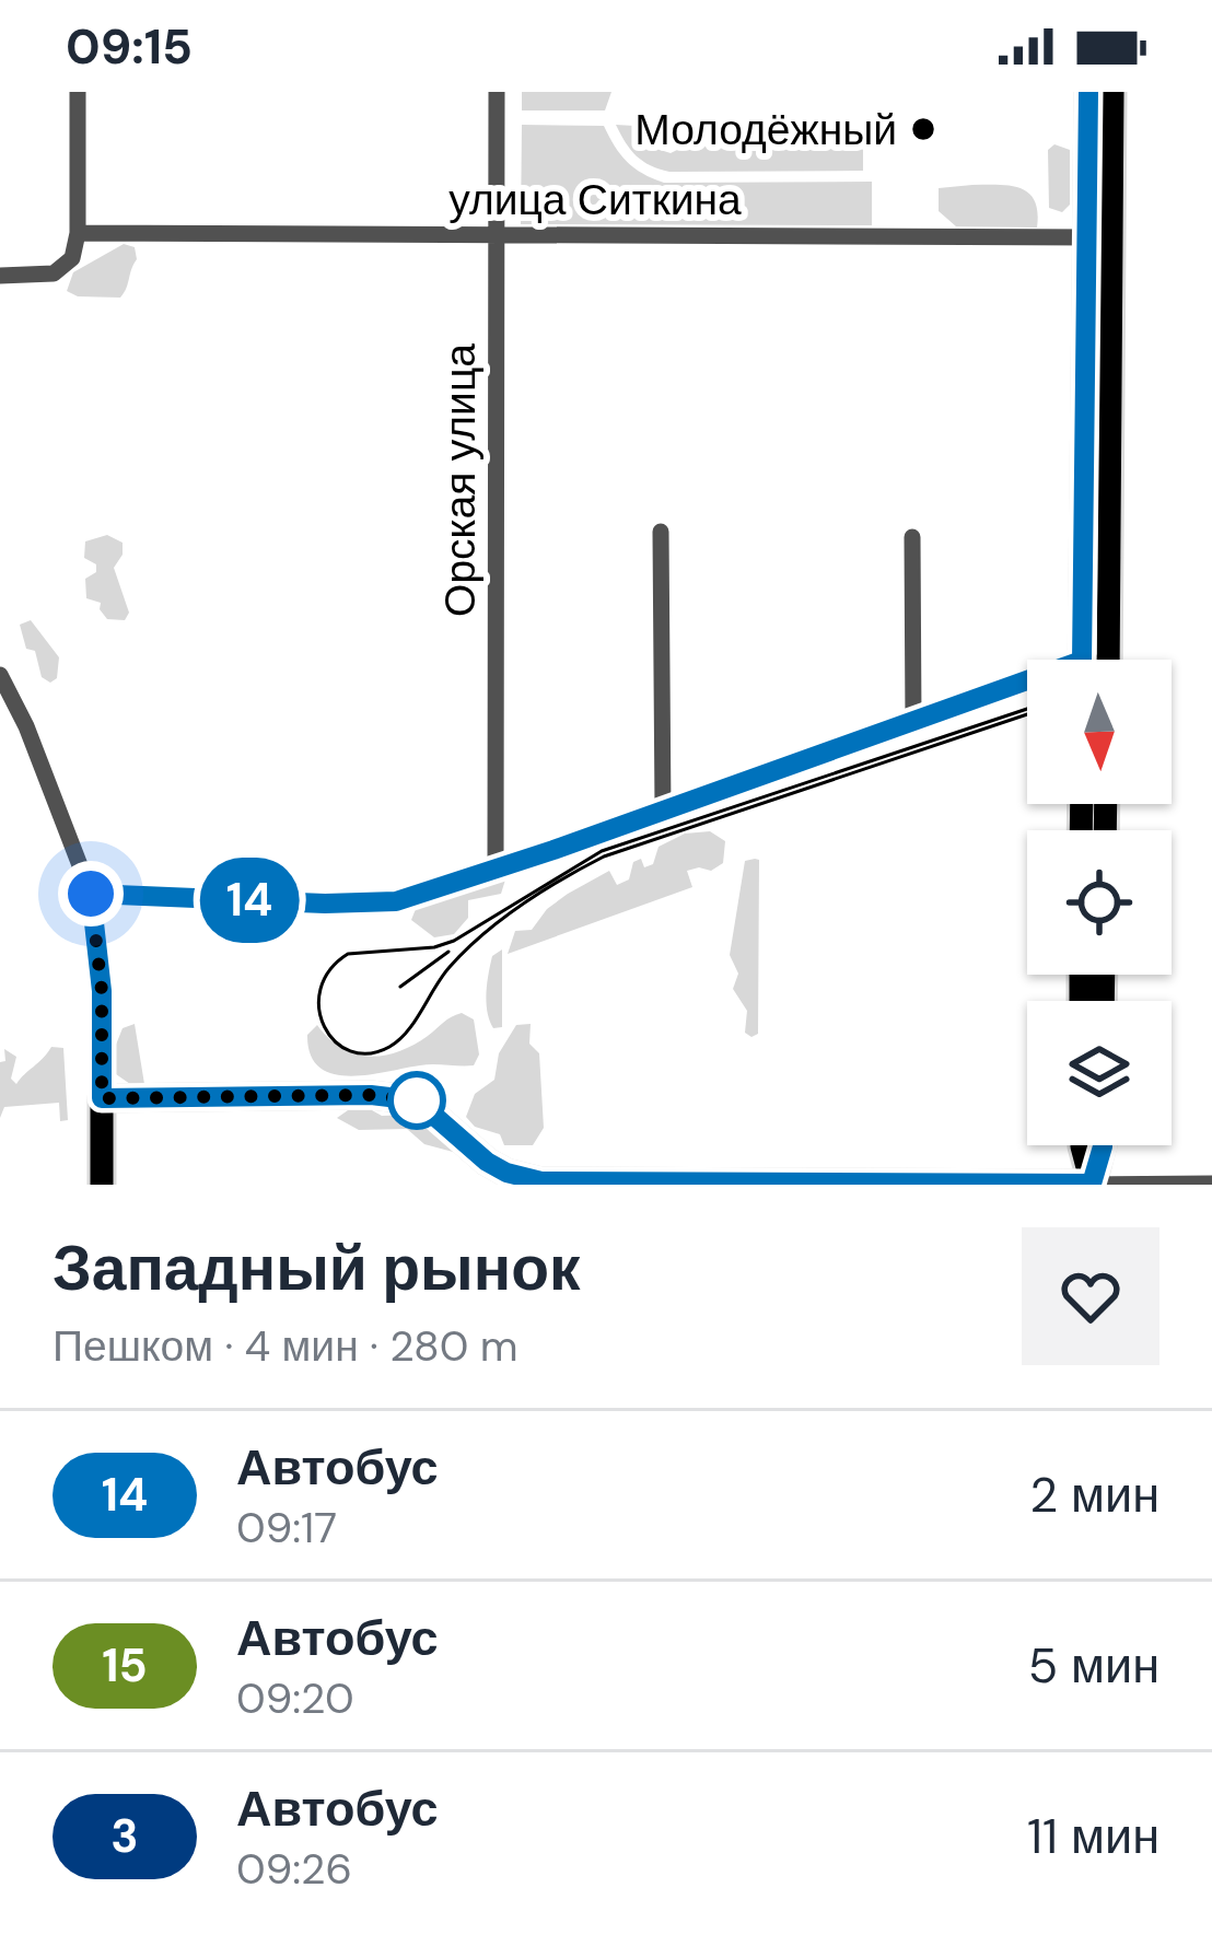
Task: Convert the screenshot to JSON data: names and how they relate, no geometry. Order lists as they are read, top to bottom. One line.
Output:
{"streets":{"street":["улица Ситкина","Орская улица"]},"crossings":[["улица Ситкина","Орская улица"]],"places":["Молодёжный"],"lines":["bus line 14"],"north":"bottom","page":{"status":"09:15","on_map":"14","heading":["Западный рынок","Пешком · 4 мин · 280 m"],"list":[{"mark":"14","name":"Автобус","note":"09:17","value":"2 мин"},{"mark":"15","name":"Автобус","note":"09:20","value":"5 мин"},{"mark":"3","name":"Автобус","note":"09:26","value":"11 мин"}]}}
